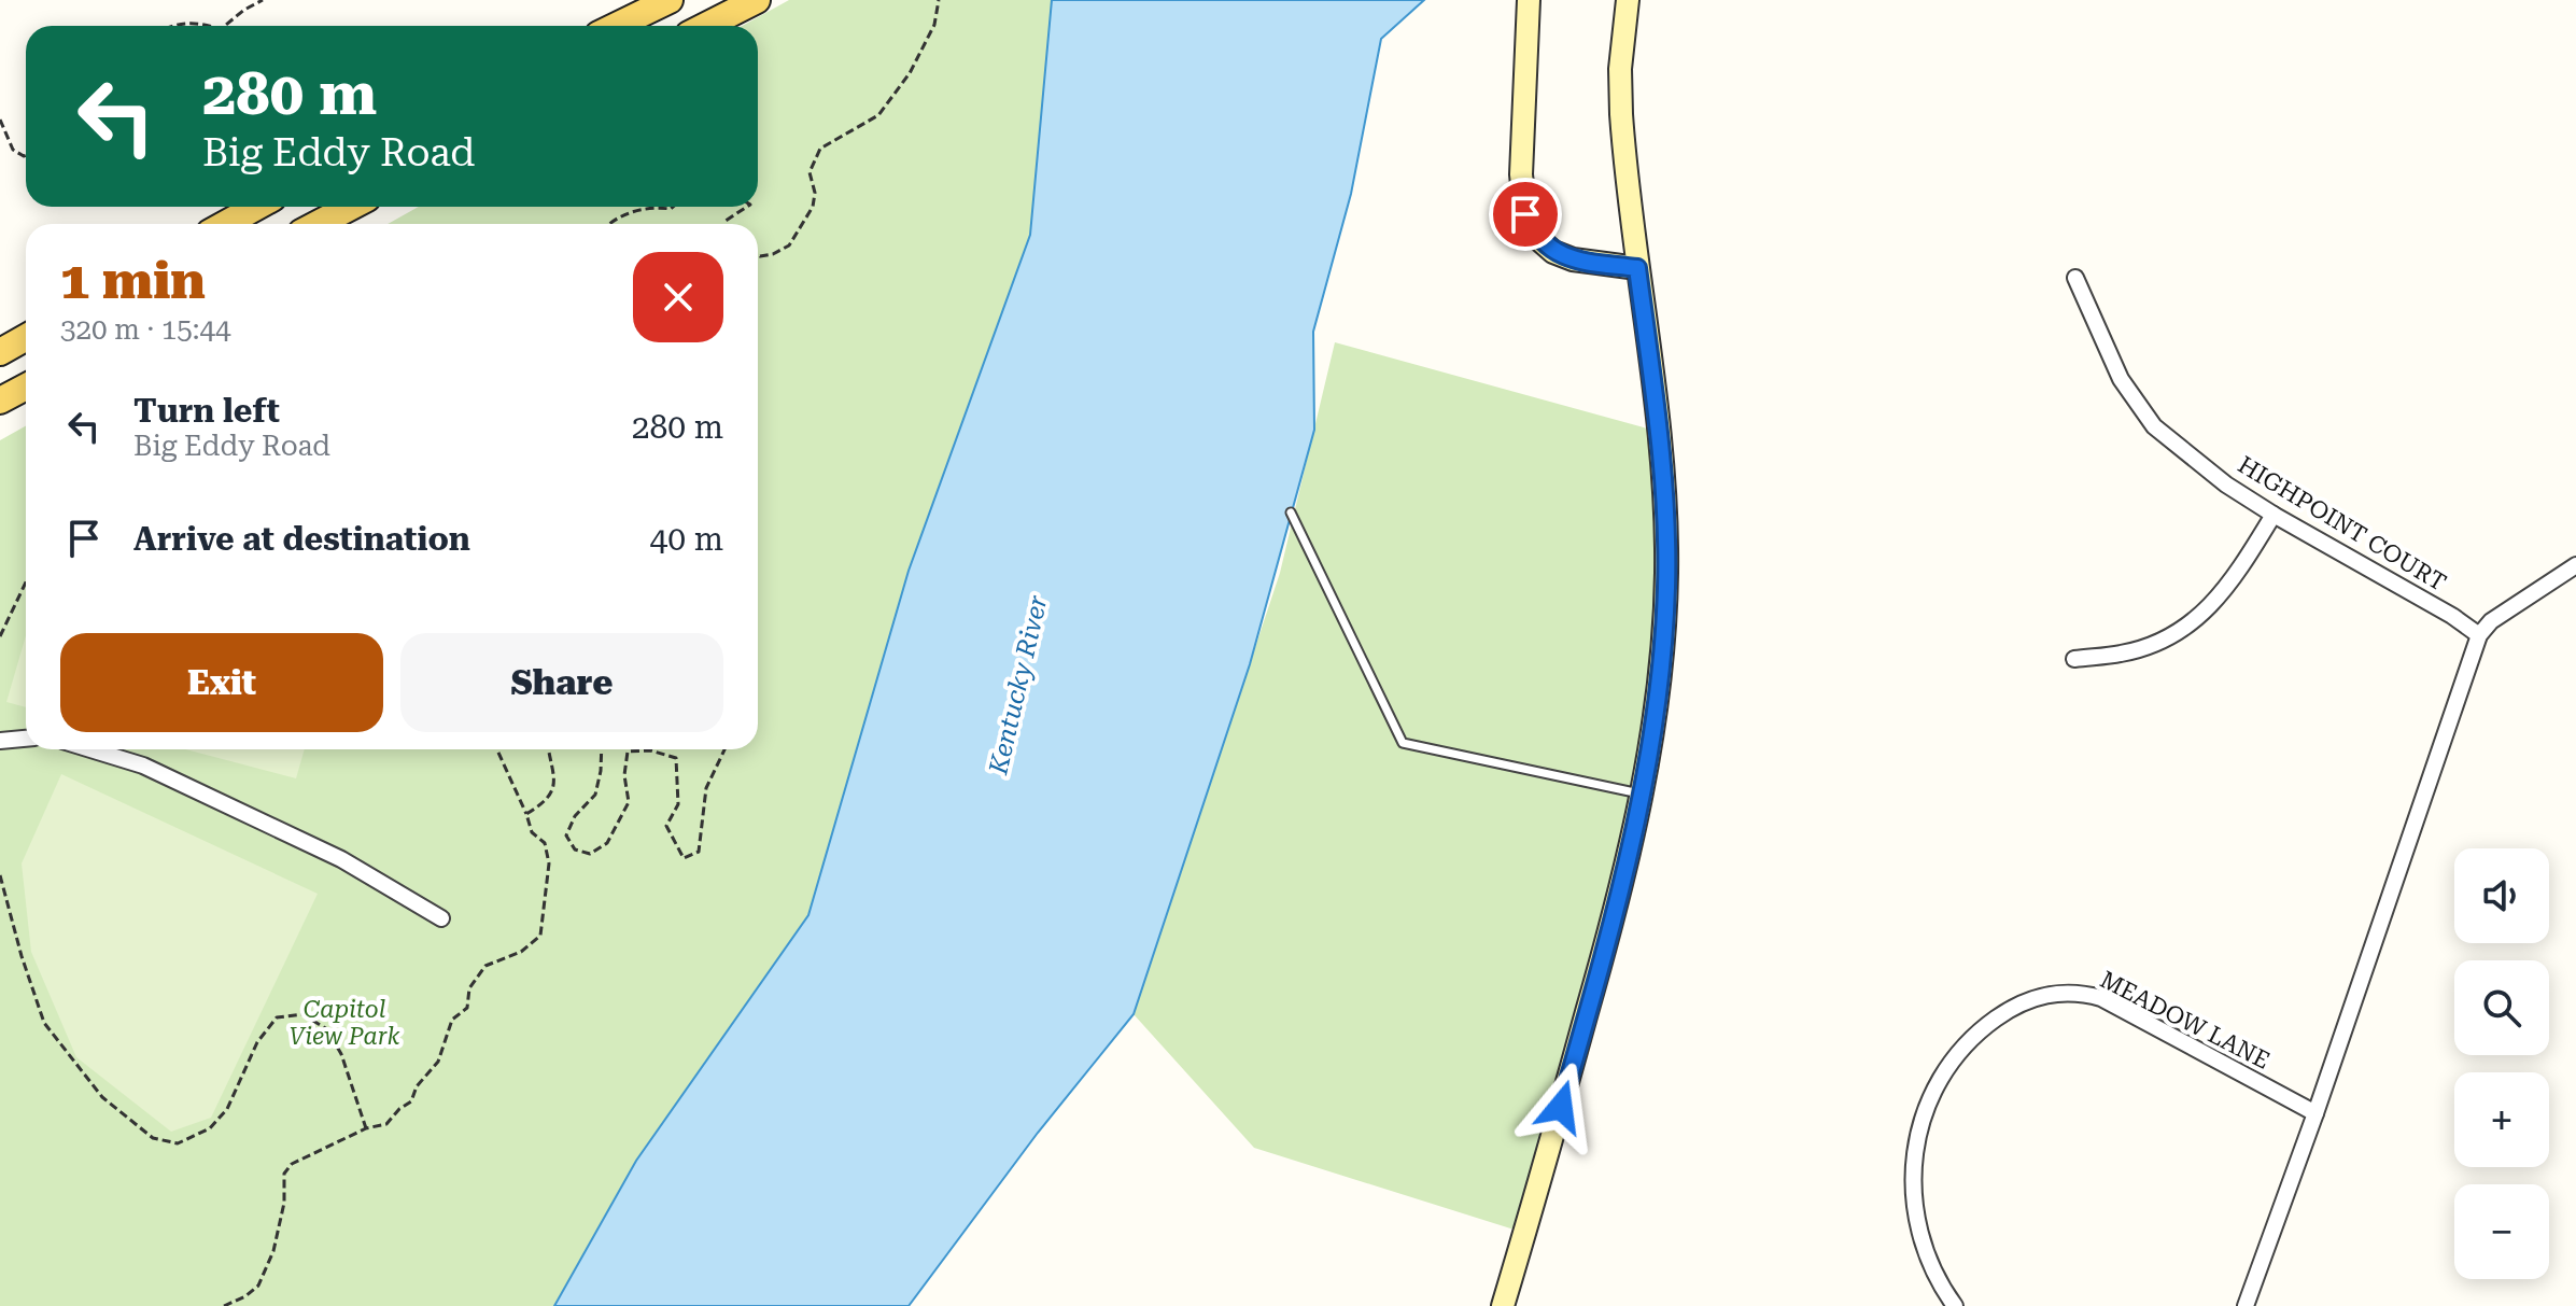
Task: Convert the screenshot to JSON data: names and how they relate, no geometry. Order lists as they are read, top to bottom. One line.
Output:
{"streets":{"street":["HIGHPOINT COURT","MEADOW LANE"]},"water":["Kentucky River"],"parks":["Capitol View Park"],"page":{"turn":["280 m","Big Eddy Road"],"heading":["1 min","320 m · 15:44"],"list":[{"name":"Turn left","note":"Big Eddy Road","value":"280 m"},{"name":"Arrive at destination","value":"40 m"}],"buttons":["Exit","Share"],"map_buttons":["+","−"]}}
